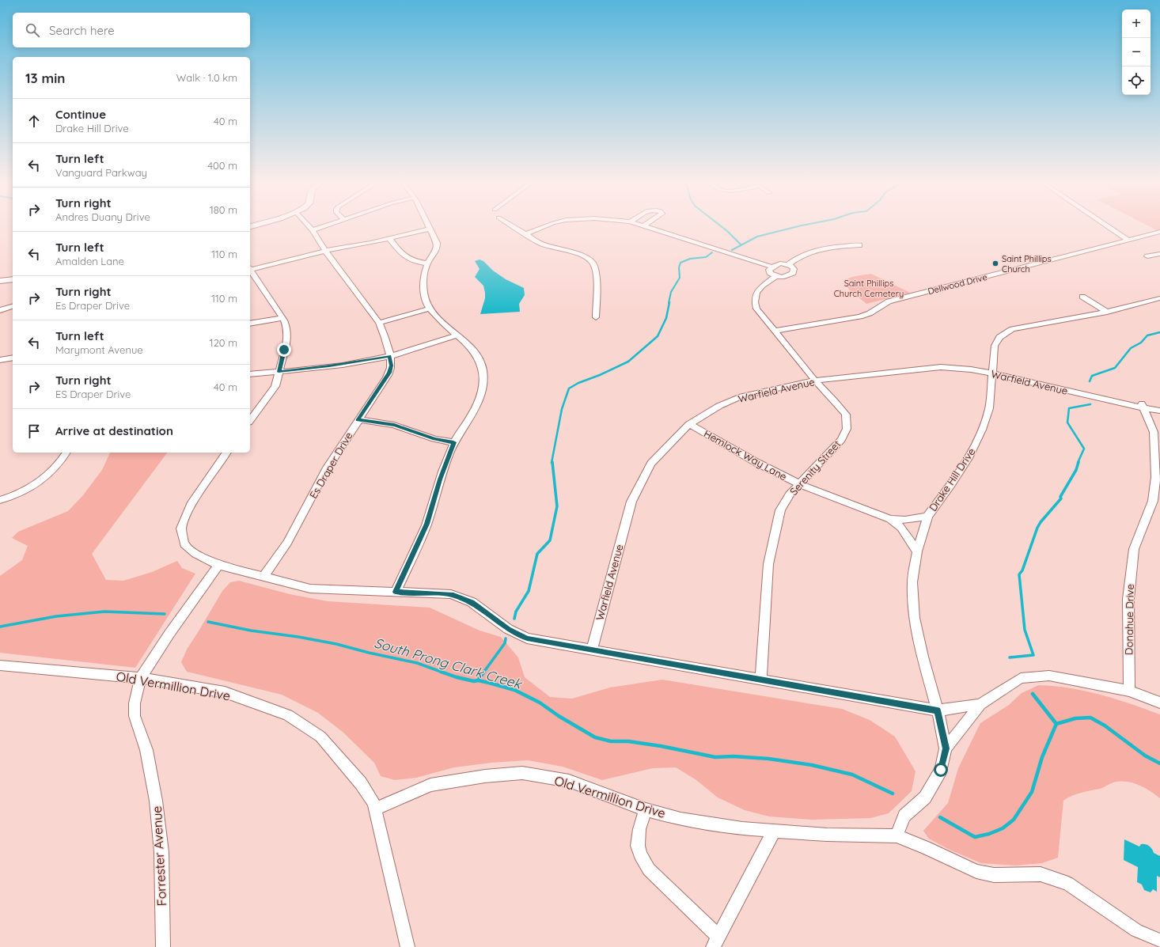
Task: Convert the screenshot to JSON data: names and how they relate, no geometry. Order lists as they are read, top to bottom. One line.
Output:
{"streets":{"street":["Dellwood Drive","Warfield Avenue","Hemlock Way Lane","Es Draper Drive","Serenity Street","Drake Hill Drive","Donahue Drive","Old Vermillion Drive","Forrester Avenue"]},"crossings":[["Dellwood Drive","Serenity Street"],["Warfield Avenue","Hemlock Way Lane"],["Warfield Avenue","Serenity Street"],["Warfield Avenue","Drake Hill Drive"],["Warfield Avenue","Donahue Drive"],["Hemlock Way Lane","Serenity Street"],["Hemlock Way Lane","Drake Hill Drive"],["Drake Hill Drive","Old Vermillion Drive"],["Old Vermillion Drive","Forrester Avenue"]],"water":["South Prong Clark Creek"],"parks":["Saint Phillips Church Cemetery"],"places":["Saint Phillips Church"],"page":{"map_buttons":["+","−"],"search":"Search here","heading":["13 min","Walk · 1.0 km"],"list":[["Continue","Drake Hill Drive","40 m"],["Turn left","Vanguard Parkway","400 m"],["Turn right","Andres Duany Drive","180 m"],["Turn left","Amalden Lane","110 m"],["Turn right","Es Draper Drive","110 m"],["Turn left","Marymont Avenue","120 m"],["Turn right","ES Draper Drive","40 m"],"Arrive at destination"]}}
